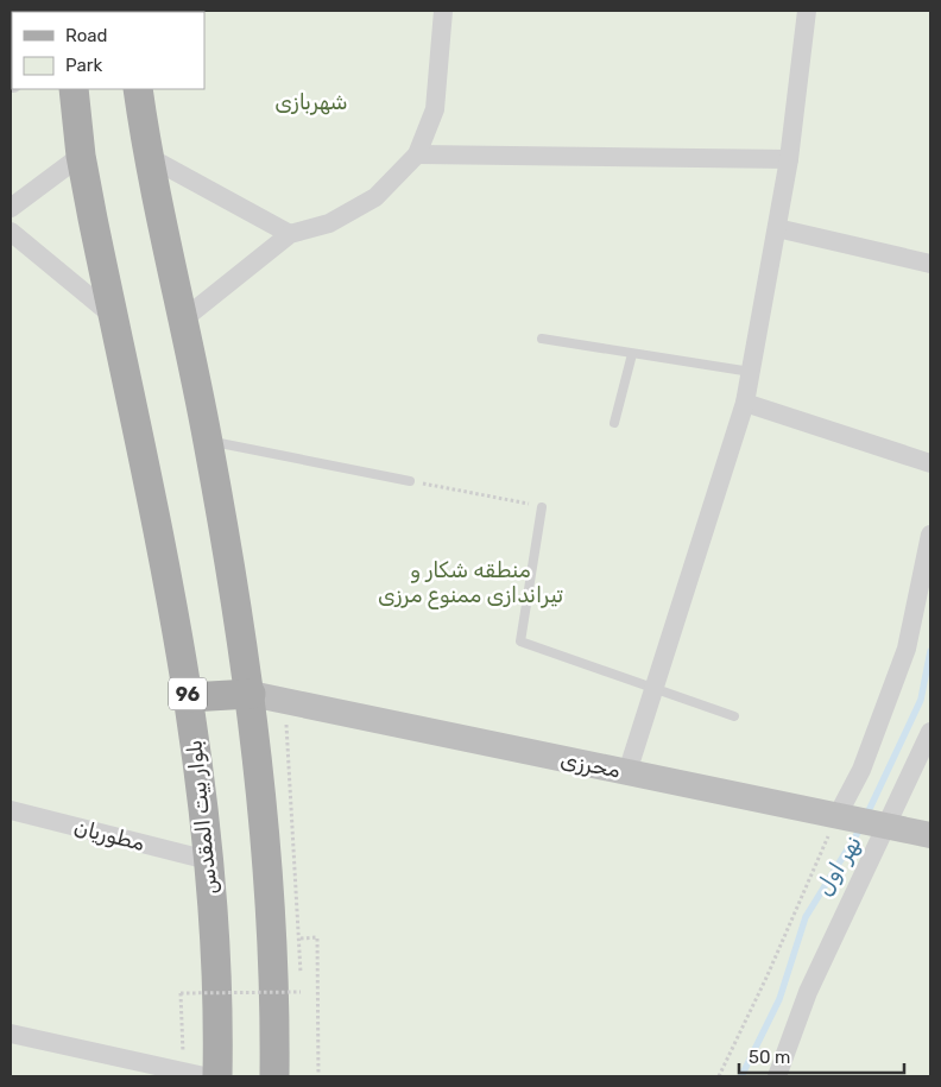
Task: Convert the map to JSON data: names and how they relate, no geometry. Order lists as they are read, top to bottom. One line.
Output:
{"streets":{"main road":["96","بلوار بیت المقدس"],"street":["محرزی","مطوریان"]},"crossings":[["96","بلوار بیت المقدس"],["بلوار بیت المقدس","مطوریان"]],"water":["نهر اول"],"parks":["شهربازی","منطقه شکار و تیراندازی ممنوع مرزی"],"legend":["Road","Park"],"scale_bar":"50 m"}
